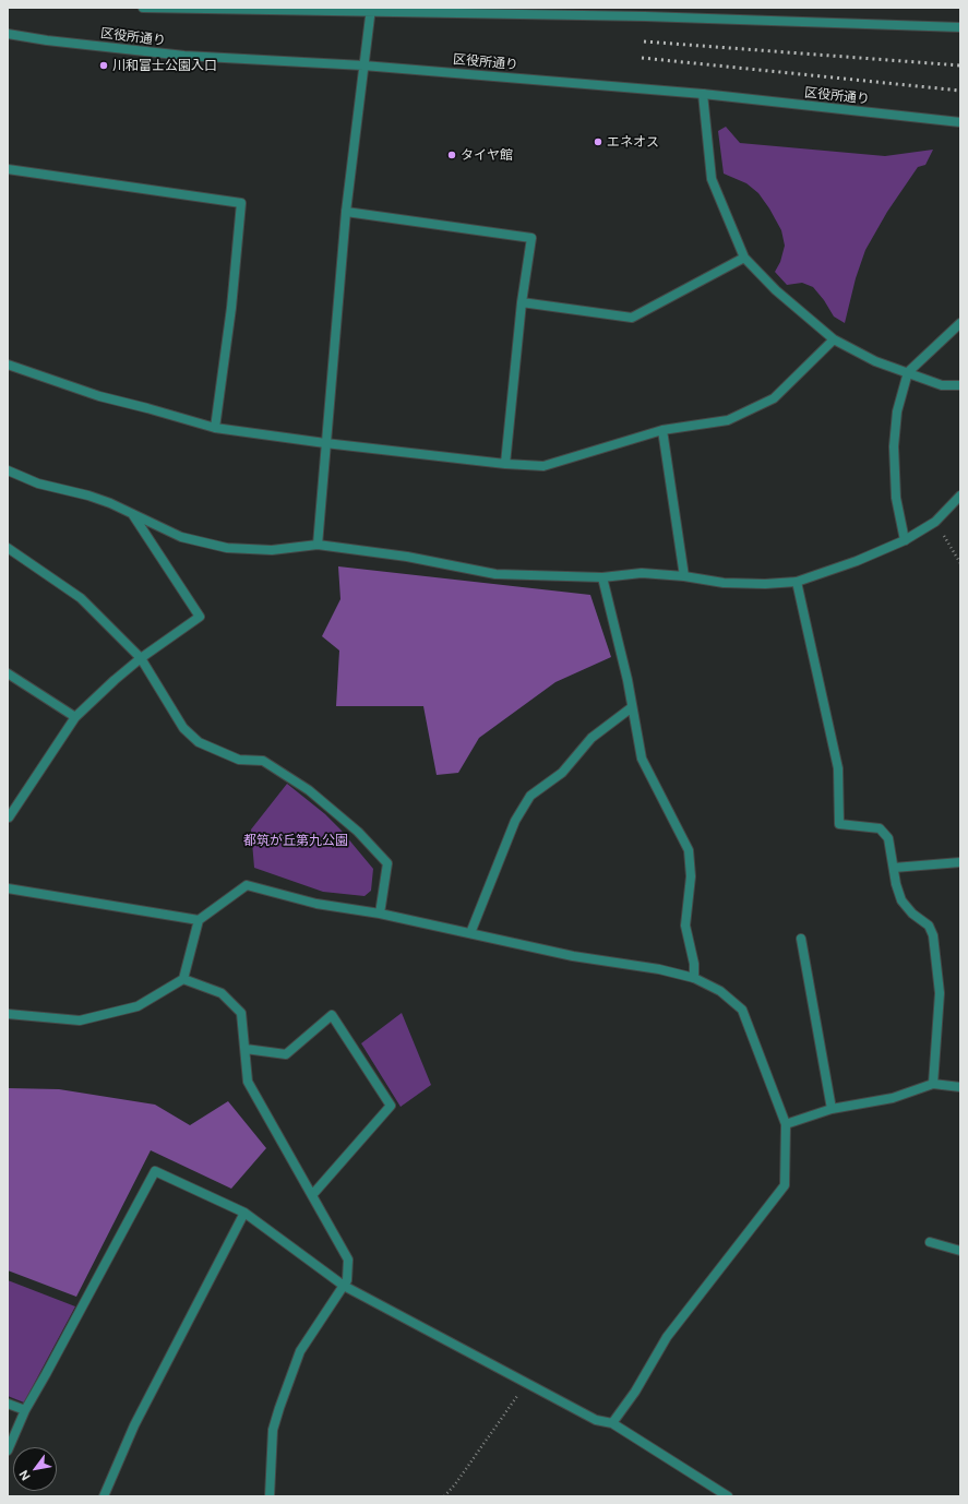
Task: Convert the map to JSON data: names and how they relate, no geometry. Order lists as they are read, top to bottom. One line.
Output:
{"streets":{"street":["区役所通り"]},"parks":["都筑が丘第九公園"],"places":["川和富士公園入口","エネオス","タイヤ館"],"north":"bottom left"}
